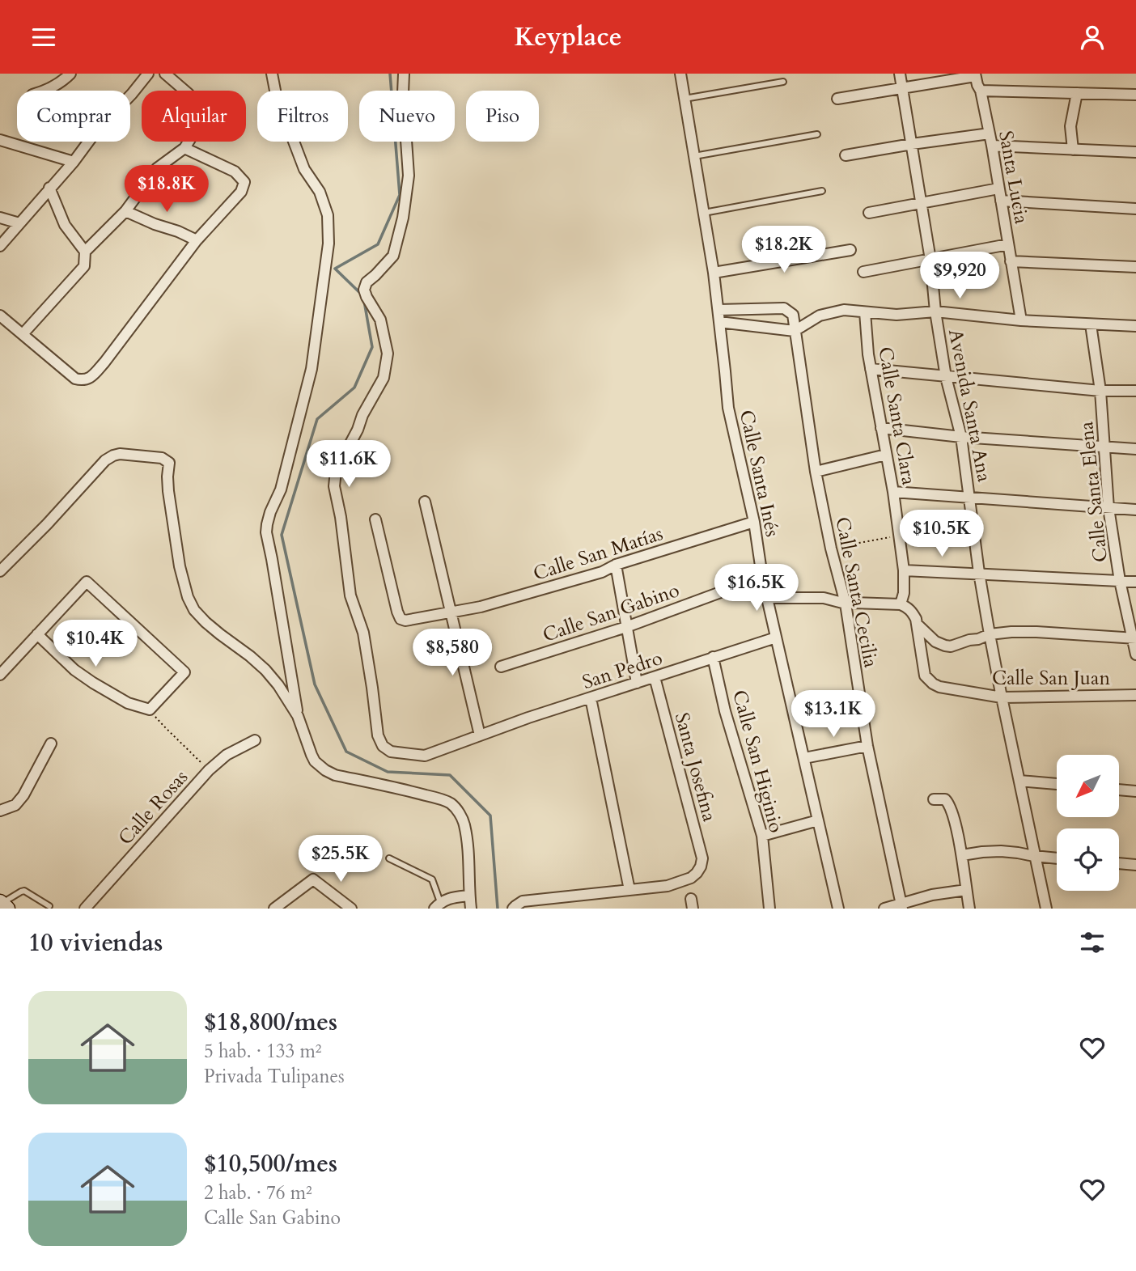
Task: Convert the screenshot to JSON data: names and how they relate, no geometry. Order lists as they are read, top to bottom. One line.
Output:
{"streets":{"street":["Santa Lucia","Avenida Santa Ana","Calle Santa Clara","Calle Santa Inés","Calle Santa Elena","Calle San Matías","Calle Santa Cecilia","Calle San Gabino","San Pedro","Calle San Juan","Calle San Higinio","Santa Josefina","Calle Rosas"]},"crossings":[["Avenida Santa Ana","Calle San Juan"],["Calle Santa Inés","Calle San Matías"],["Calle Santa Inés","Calle Santa Cecilia"],["Calle Santa Inés","Calle San Gabino"],["Calle Santa Inés","San Pedro"],["San Pedro","Calle San Higinio"],["San Pedro","Santa Josefina"]],"north":"bottom left","page":{"header":"Keyplace","chip":["Comprar","Alquilar","Filtros","Nuevo","Piso"],"price":["$18.8K","$18.2K","$9,920","$11.6K","$10.5K","$16.5K","$10.4K","$8,580","$13.1K","$25.5K"],"heading":"10 viviendas","list":[{"name":"$18,800/mes","note":"5 hab. · 133 m² · Privada Tulipanes"},{"name":"$10,500/mes","note":"2 hab. · 76 m² · Calle San Gabino"}]}}
